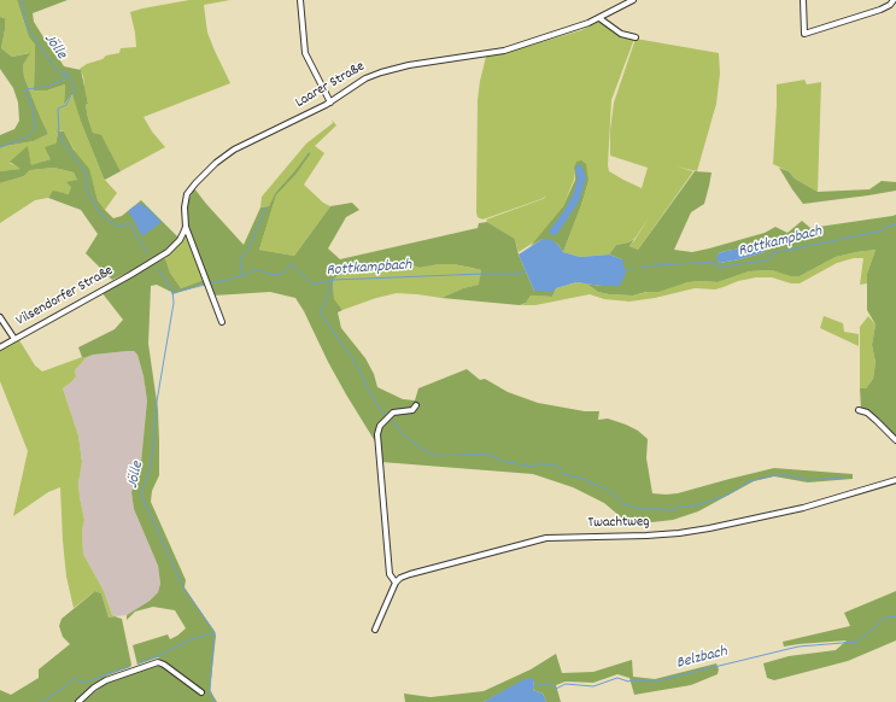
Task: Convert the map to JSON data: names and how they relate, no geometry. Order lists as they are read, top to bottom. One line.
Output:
{"streets":{"street":["Laarer Straße","Vilsendorfer Straße","Twachtweg"]},"crossings":[["Laarer Straße","Vilsendorfer Straße"]],"water":["Jölle","Rottkampbach","Belzbach"]}
